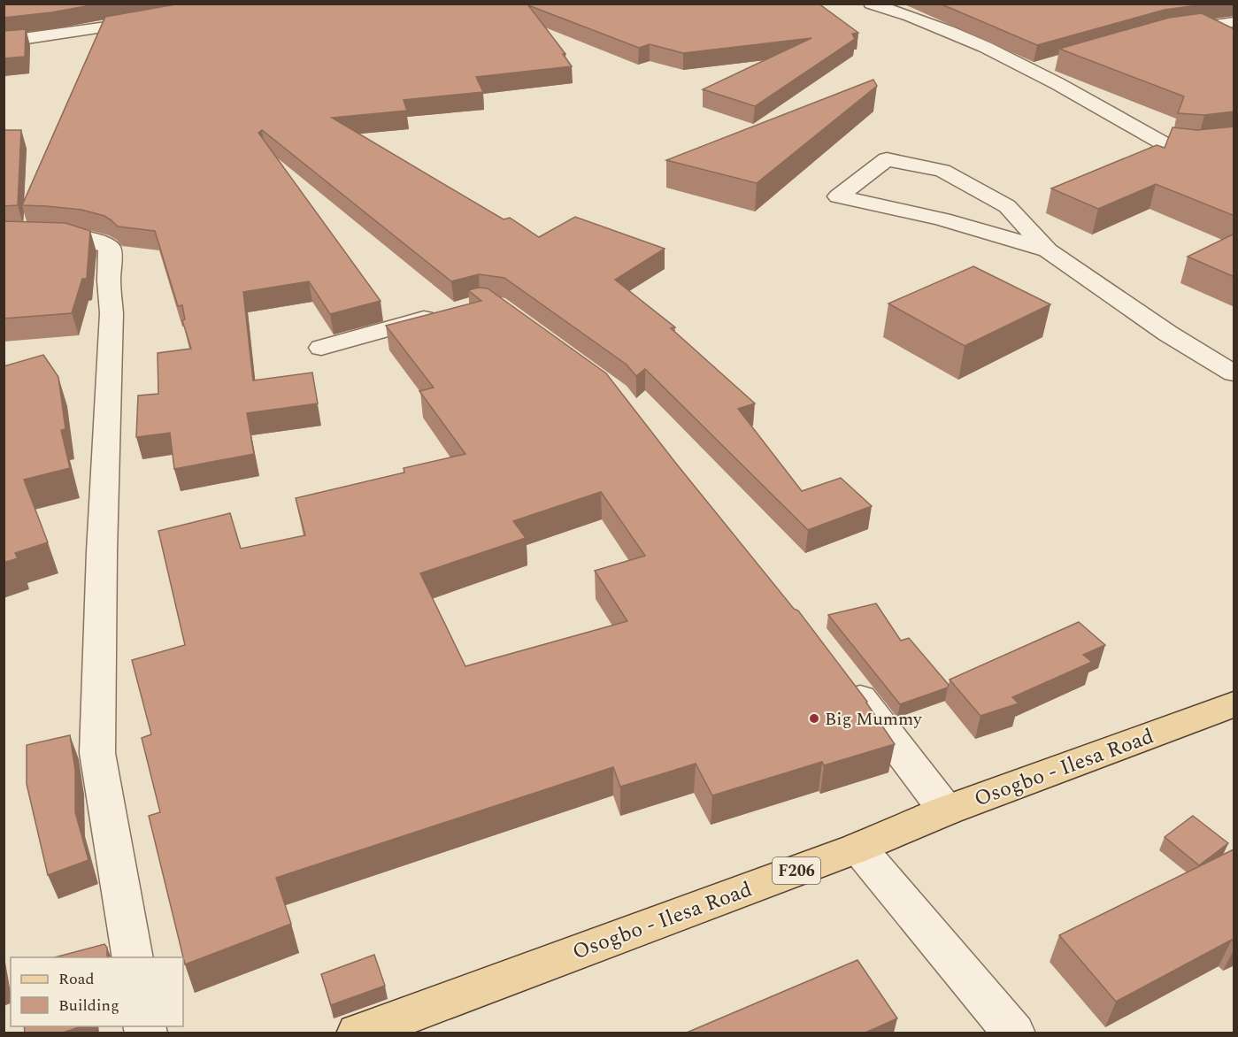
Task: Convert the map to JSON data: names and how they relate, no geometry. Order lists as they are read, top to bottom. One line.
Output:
{"streets":{"main road":["Osogbo - Ilesa Road","F206"]},"places":["Big Mummy"],"legend":["Road","Building"]}
